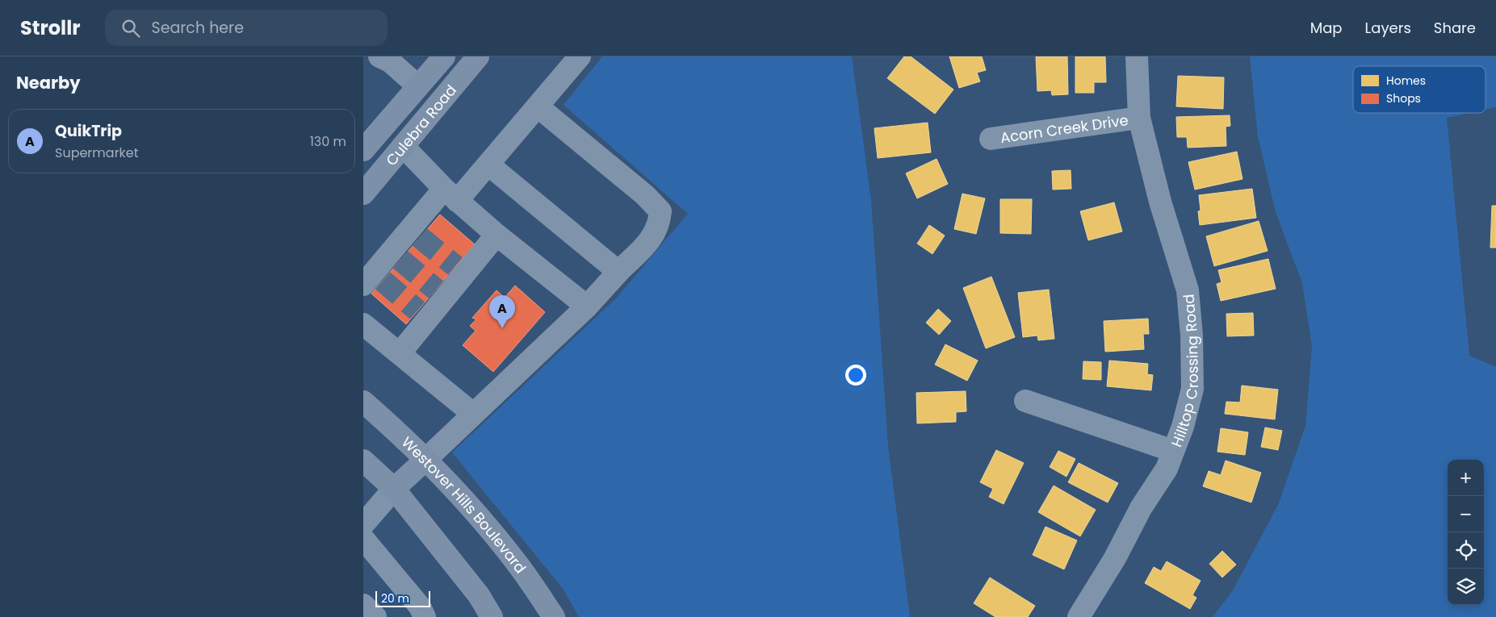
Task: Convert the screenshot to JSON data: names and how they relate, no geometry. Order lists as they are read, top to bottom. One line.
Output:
{"streets":{"main road":["Culebra Road","Westover Hills Boulevard"],"street":["Acorn Creek Drive","Hilltop Crossing Road"]},"crossings":[["Acorn Creek Drive","Hilltop Crossing Road"]],"legend":["Homes","Shops"],"scale_bar":"20 m","page":{"header":"Strollr","search":"Search here","nav":["Map","Layers","Share"],"heading":"Nearby","list":[{"mark":"A","name":"QuikTrip","note":"Supermarket","value":"130 m"}],"pins":"A","map_buttons":["+","−"],"scale":"20 m"}}
